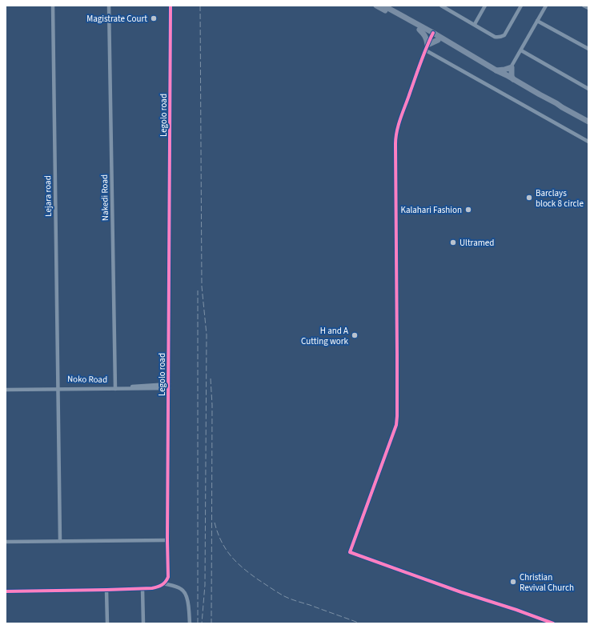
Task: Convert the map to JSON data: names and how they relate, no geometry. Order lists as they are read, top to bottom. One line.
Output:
{"streets":{"street":["Legolo road","Lejara road","Nakedi Road","Noko Road"]},"crossings":[["Legolo road","Noko Road"],["Lejara road","Noko Road"],["Nakedi Road","Noko Road"]],"places":["Magistrate Court","Barclays block 8 circle","Kalahari Fashion","Ultramed","H and A Cutting work","Christian Revival Church"]}
